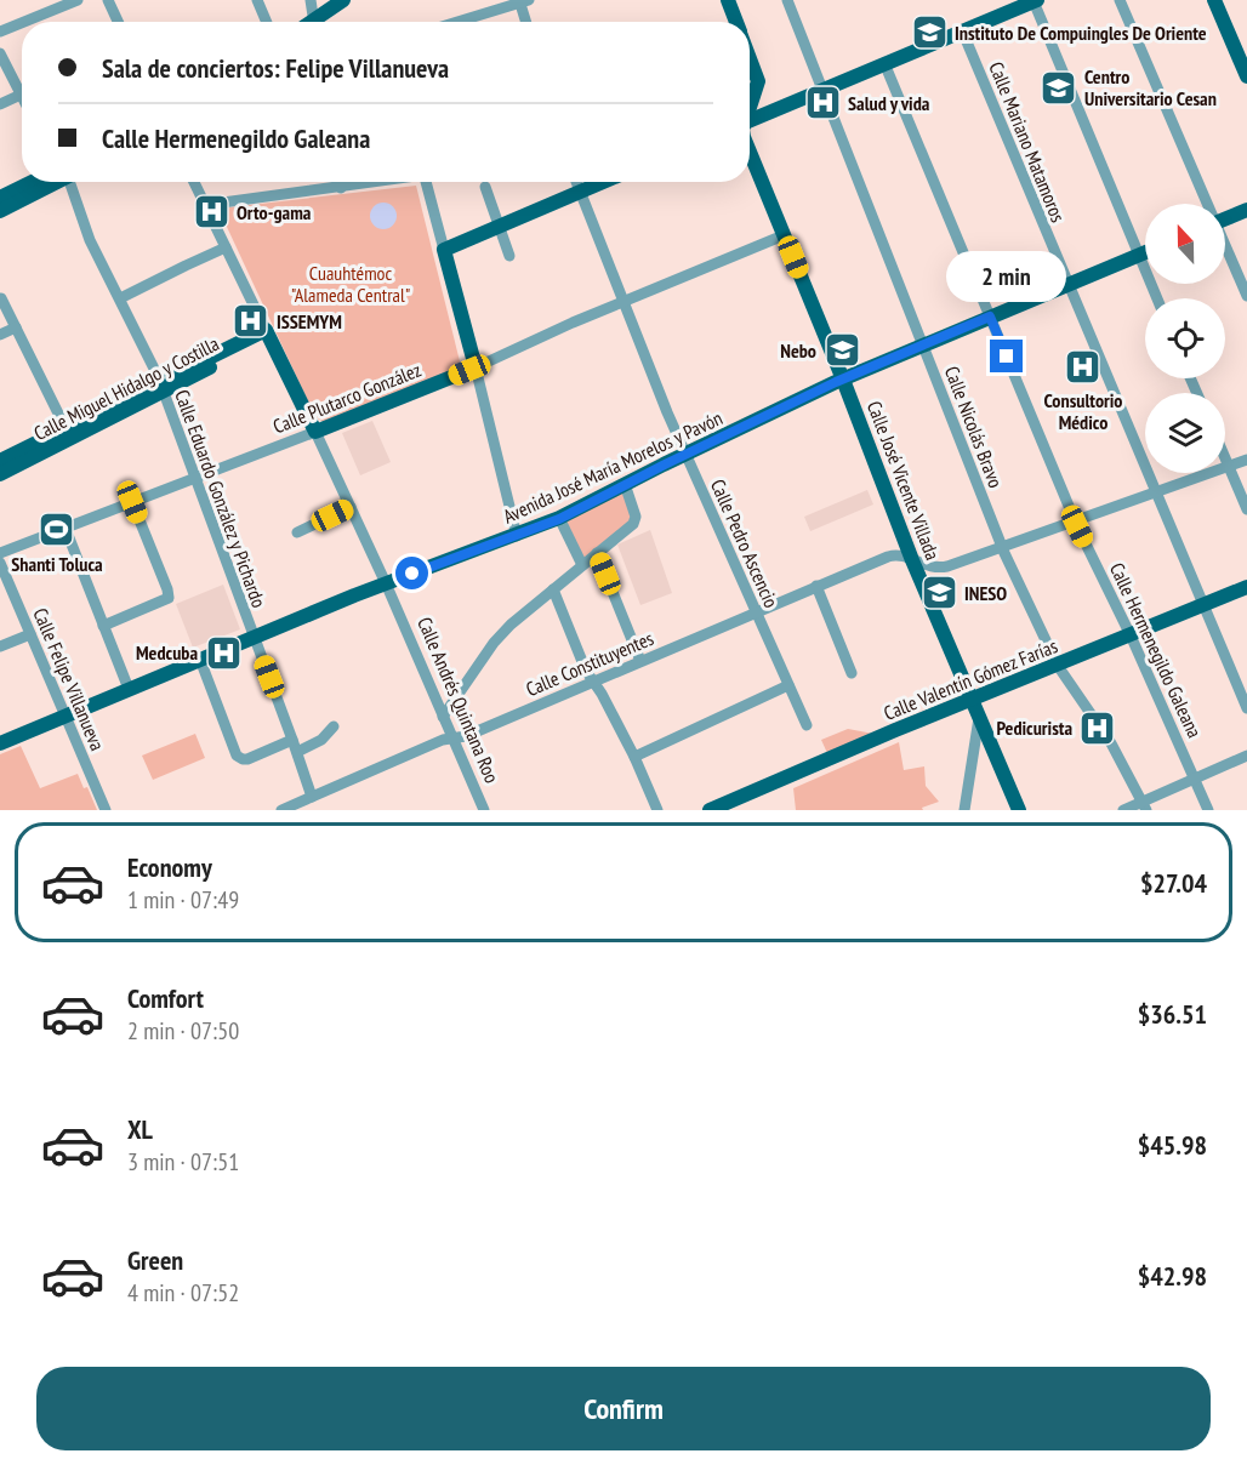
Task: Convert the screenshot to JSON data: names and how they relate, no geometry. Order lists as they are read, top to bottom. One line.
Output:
{"streets":{"main road":["Calle Miguel Hidalgo y Costilla","Calle Plutarco González","Avenida José María Morelos y Pavón","Calle José Vicente Villada","Calle Valentín Gómez Farías","Calle Andrés Quintana Roo"],"street":["Calle Mariano Matamoros","Calle Nicolás Bravo","Calle Eduardo González y Pichardo","Calle Pedro Ascencio","Calle Hermenegildo Galeana","Calle Constituyentes","Calle Felipe Villanueva"]},"crossings":[["Calle Mariano Matamoros","Avenida José María Morelos y Pavón"],["Calle Mariano Matamoros","Calle Constituyentes"],["Calle Mariano Matamoros","Calle Valentín Gómez Farías"],["Calle Miguel Hidalgo y Costilla","Calle Eduardo González y Pichardo"],["Calle Miguel Hidalgo y Costilla","Calle Andrés Quintana Roo"],["Calle Plutarco González","Calle José Vicente Villada"],["Calle Plutarco González","Calle Eduardo González y Pichardo"],["Calle Plutarco González","Calle Pedro Ascencio"],["Calle Plutarco González","Calle Andrés Quintana Roo"],["Calle Nicolás Bravo","Avenida José María Morelos y Pavón"],["Calle Nicolás Bravo","Calle Constituyentes"],["Calle Nicolás Bravo","Calle Valentín Gómez Farías"],["Avenida José María Morelos y Pavón","Calle José Vicente Villada"],["Avenida José María Morelos y Pavón","Calle Eduardo González y Pichardo"],["Avenida José María Morelos y Pavón","Calle Pedro Ascencio"],["Avenida José María Morelos y Pavón","Calle Hermenegildo Galeana"],["Avenida José María Morelos y Pavón","Calle Felipe Villanueva"],["Avenida José María Morelos y Pavón","Calle Andrés Quintana Roo"],["Calle José Vicente Villada","Calle Constituyentes"],["Calle José Vicente Villada","Calle Valentín Gómez Farías"],["Calle Eduardo González y Pichardo","Calle Constituyentes"],["Calle Pedro Ascencio","Calle Constituyentes"],["Calle Hermenegildo Galeana","Calle Constituyentes"],["Calle Hermenegildo Galeana","Calle Valentín Gómez Farías"],["Calle Constituyentes","Calle Andrés Quintana Roo"]],"parks":["Cuauhtémoc \"Alameda Central\""],"places":{"school or university":["Instituto De Compuingles De Oriente","Centro Universitario Cesan","Nebo","INESO"],"hospital":["Salud y vida","Orto-gama","ISSEMYM","Consultorio Médico","Medcuba","Pedicurista"],"sports":["Shanti Toluca"]},"north":"top","page":{"banner":["Sala de conciertos: Felipe Villanueva","Calle Hermenegildo Galeana"],"bubble":"2 min","list":[{"name":"Economy","note":"1 min · 07:49","value":"$27.04"},{"name":"Comfort","note":"2 min · 07:50","value":"$36.51"},{"name":"XL","note":"3 min · 07:51","value":"$45.98"},{"name":"Green","note":"4 min · 07:52","value":"$42.98"}],"buttons":"Confirm"}}
